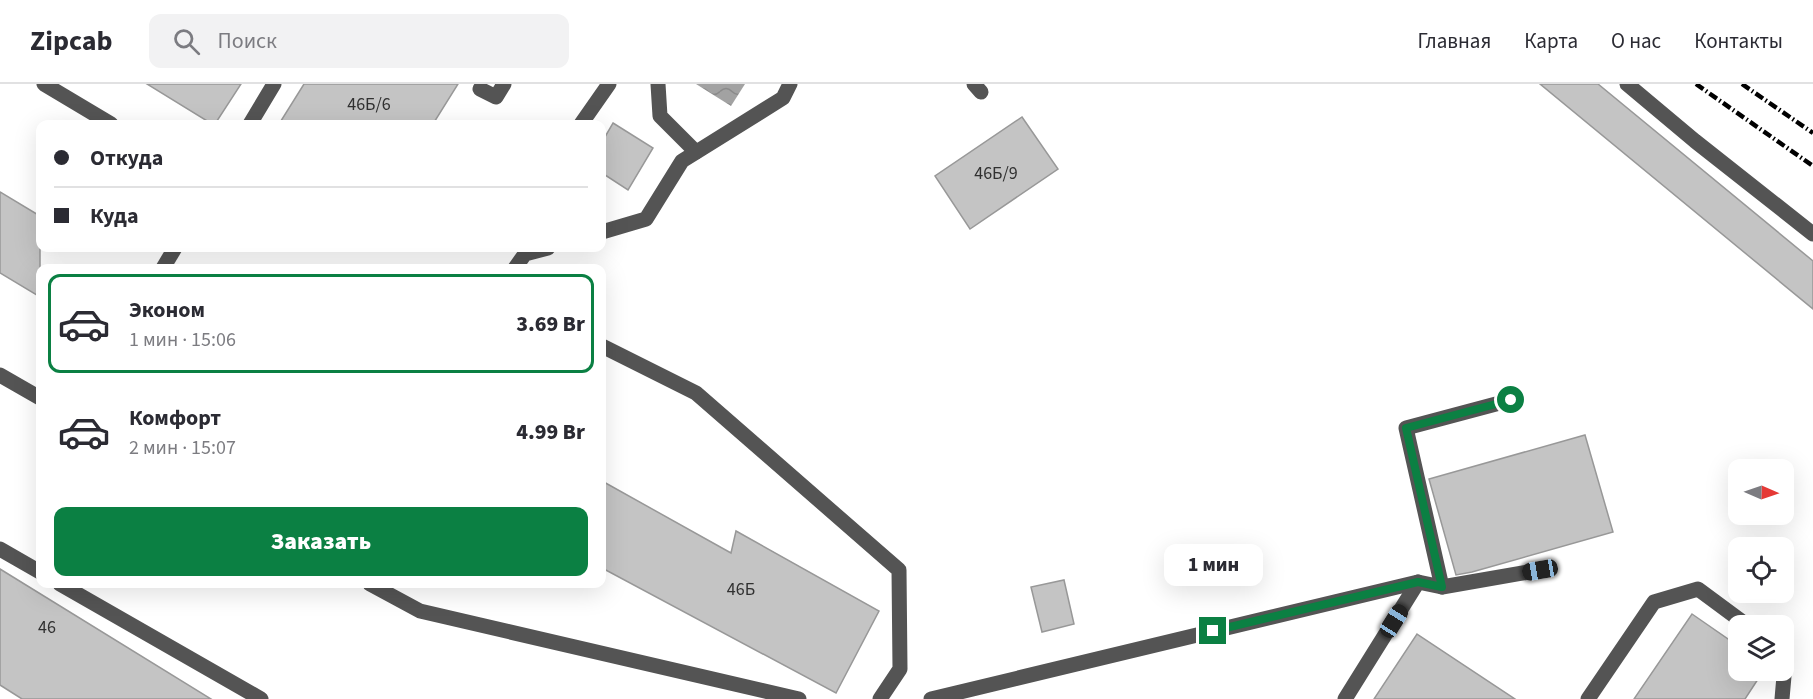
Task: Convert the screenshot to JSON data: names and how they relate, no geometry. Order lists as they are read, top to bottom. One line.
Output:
{"house_numbers":["46Б/6","46Б/9","46Б","46"],"north":"right","page":{"header":"Zipcab","search":"Поиск","nav":["Главная","Карта","О нас","Контакты"],"banner":["Откуда","Куда"],"list":[{"name":"Эконом","note":"1 мин · 15:06","value":"3.69 Br"},{"name":"Комфорт","note":"2 мин · 15:07","value":"4.99 Br"}],"buttons":"Заказать","bubble":"1 мин"}}
